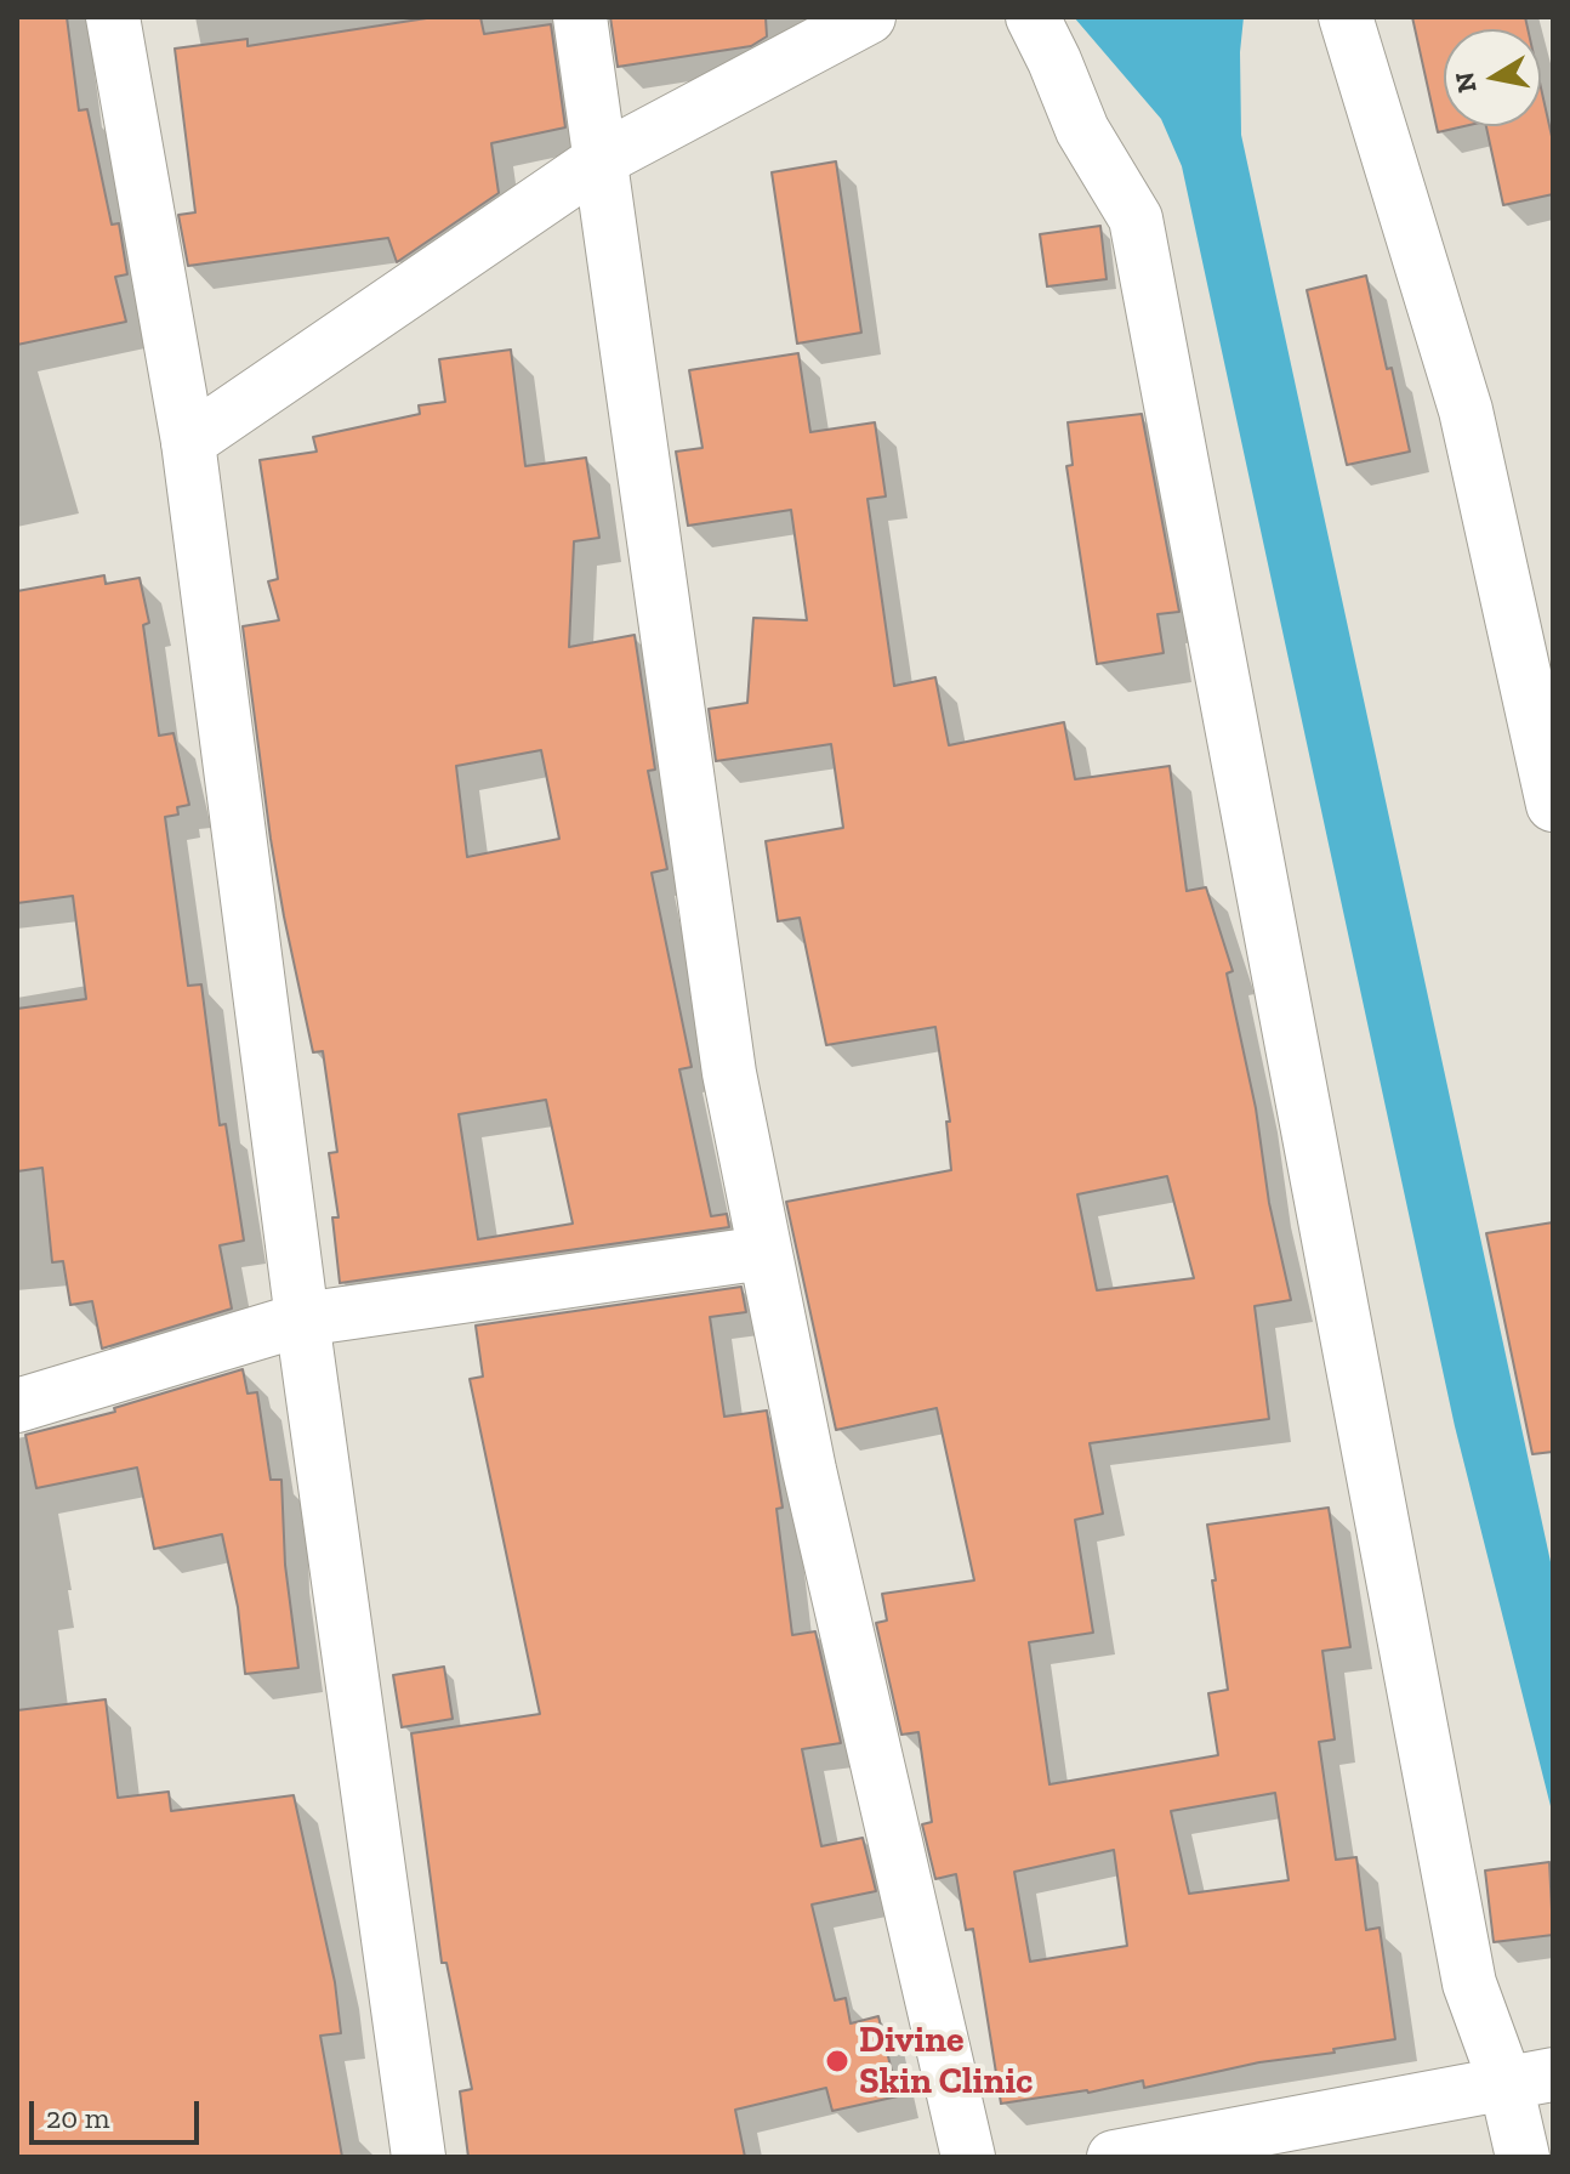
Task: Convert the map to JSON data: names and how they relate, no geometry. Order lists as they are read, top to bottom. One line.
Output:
{"places":["Divine Skin Clinic"],"scale_bar":"20 m","north":"left"}
